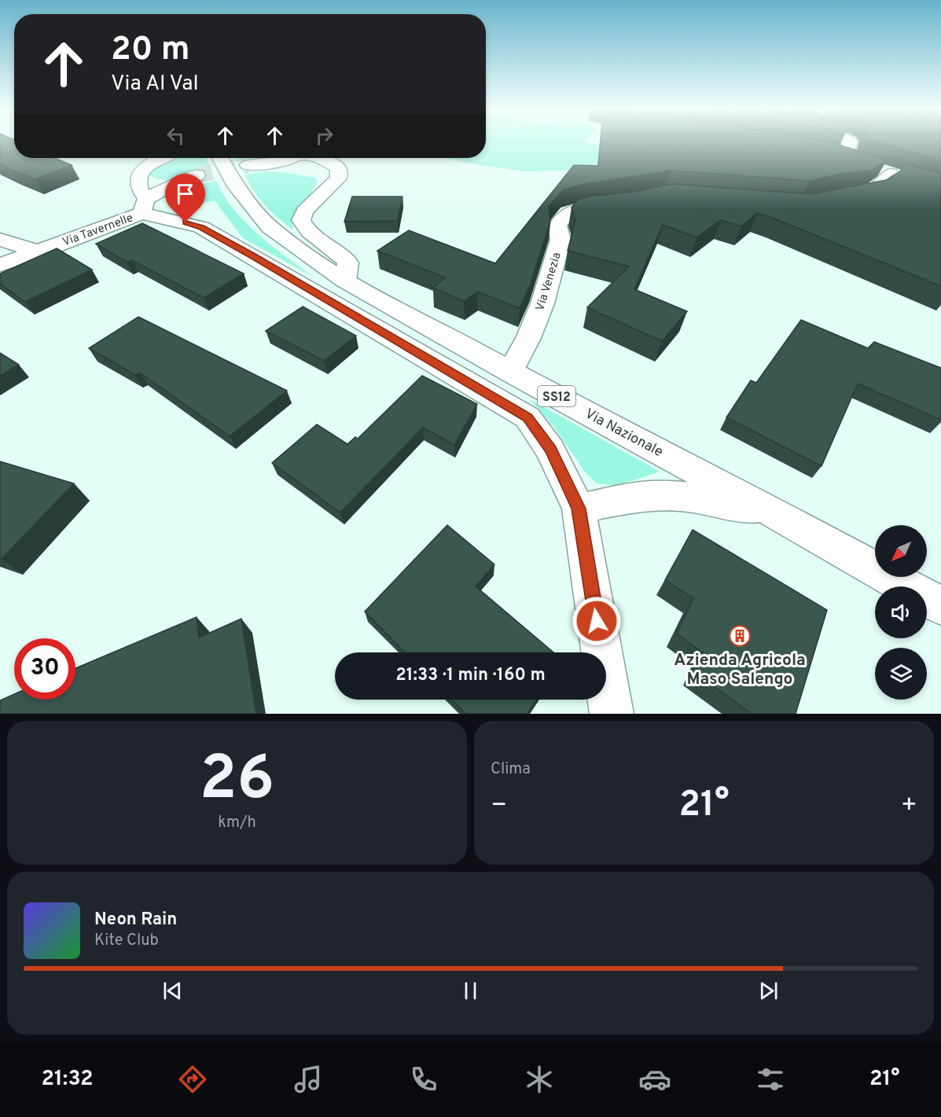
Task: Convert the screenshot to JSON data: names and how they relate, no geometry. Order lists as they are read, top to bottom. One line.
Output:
{"streets":{"street":["Via Tavernelle","Via Venezia","SS12","Via Nazionale"]},"crossings":[["Via Venezia","Via Nazionale"]],"places":{"building":["Azienda Agricola Maso Salengo"]},"north":"bottom left","page":{"turn":["20 m","Via Al Val"],"limit":"30","trip":"21:33 · 1 min · 160 m","tile":[["26","km/h"],"Clima"],"heat":["−","21°","+"],"song":["Neon Rain","Kite Club"],"tabs":["21:32","21°"]}}
